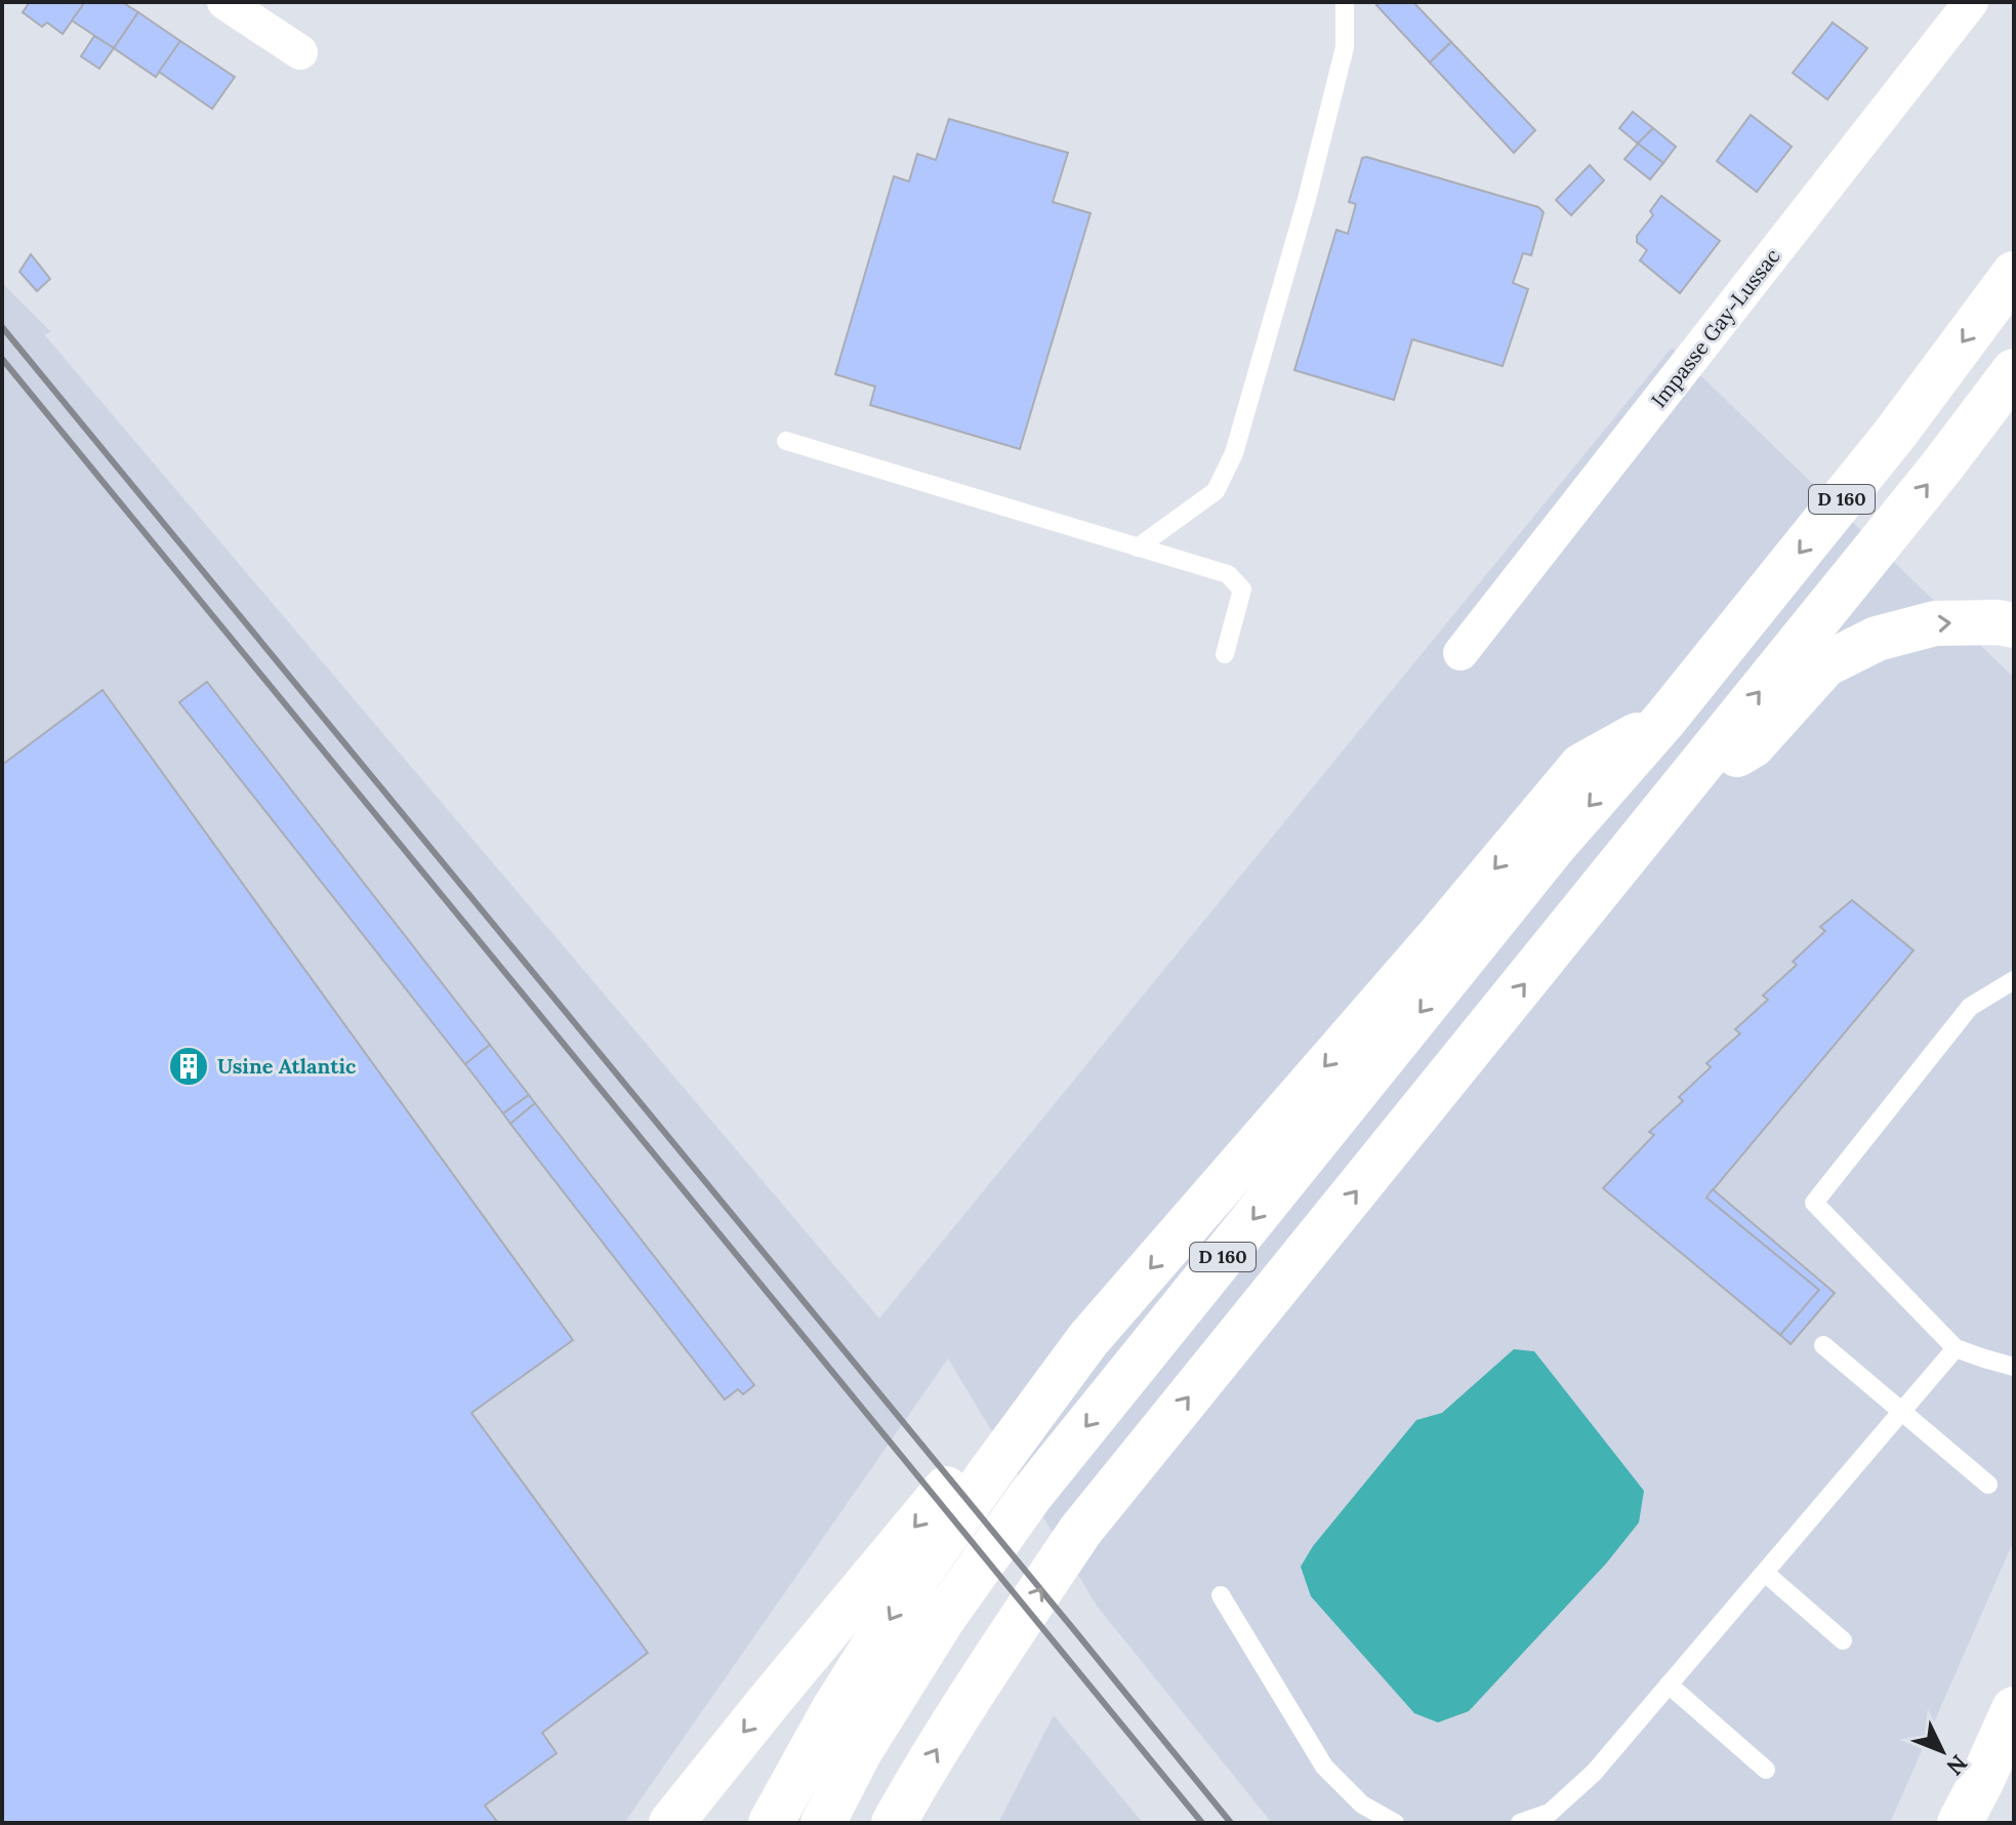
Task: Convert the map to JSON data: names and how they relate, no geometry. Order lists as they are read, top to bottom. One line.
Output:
{"streets":{"main road":["D 160"],"street":["Impasse Gay-Lussac"]},"places":{"building":["Usine Atlantic"]},"north":"bottom right"}
